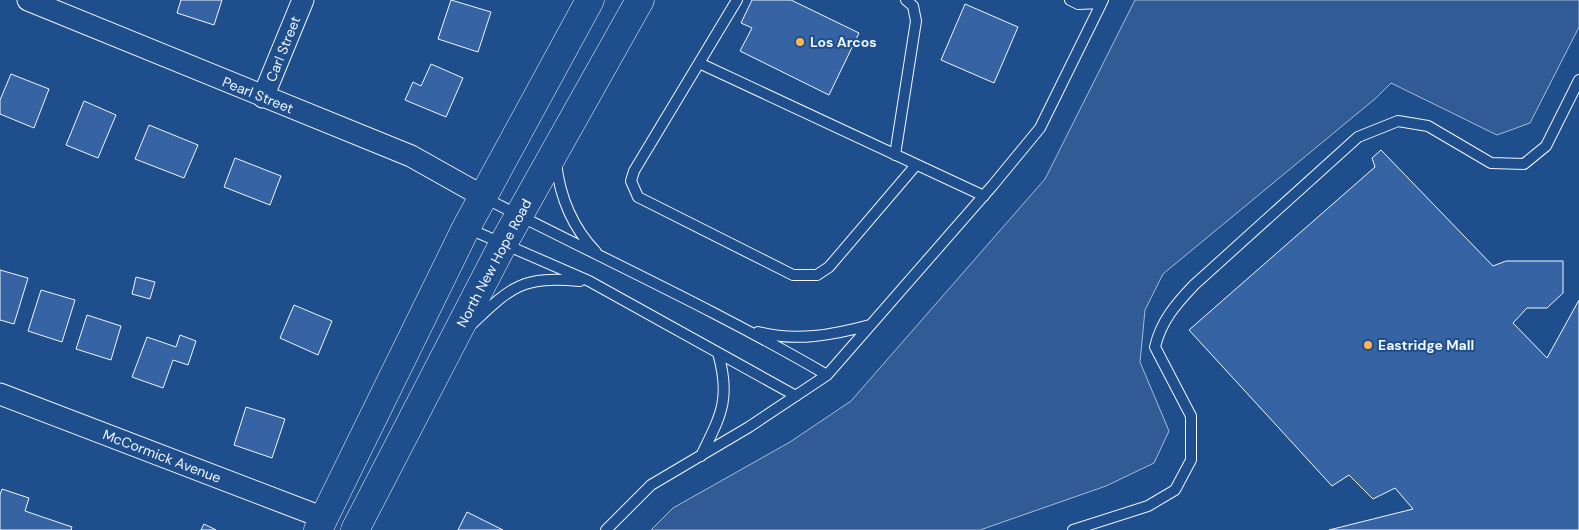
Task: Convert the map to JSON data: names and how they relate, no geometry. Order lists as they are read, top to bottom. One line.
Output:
{"streets":{"main road":["North New Hope Road"],"street":["Carl Street","Pearl Street","McCormick Avenue"]},"crossings":[["Carl Street","Pearl Street"]],"places":["Los Arcos","Eastridge Mall"]}
